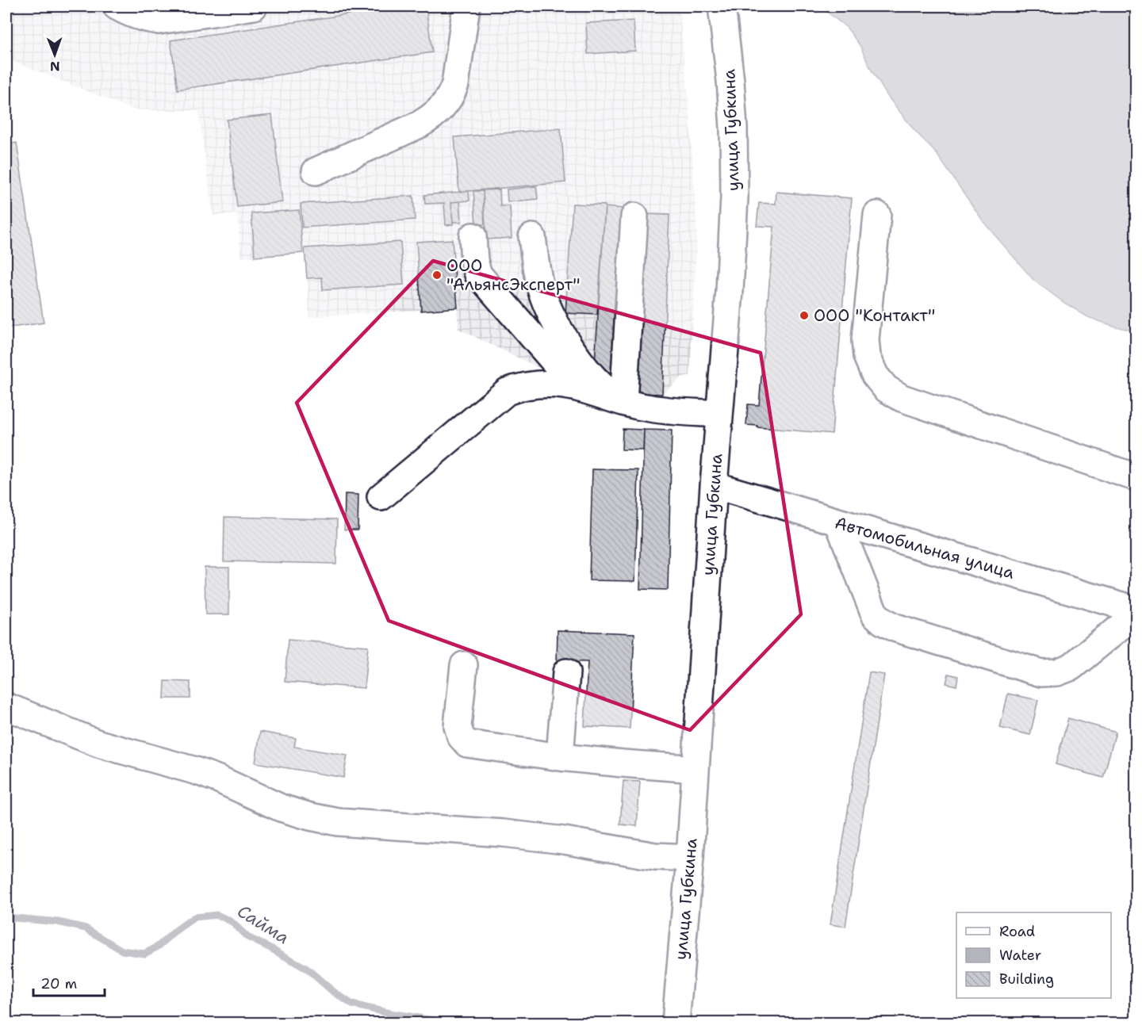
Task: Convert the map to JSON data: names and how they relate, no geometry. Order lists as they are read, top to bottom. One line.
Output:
{"streets":{"street":["улица Губкина","Автомобильная улица"]},"crossings":[["улица Губкина","Автомобильная улица"]],"water":["Сайма"],"places":["ООО \"АльянсЭксперт\"","ООО \"Контакт\""],"legend":["Road","Water","Building"],"scale_bar":"20 m","north":"bottom"}
